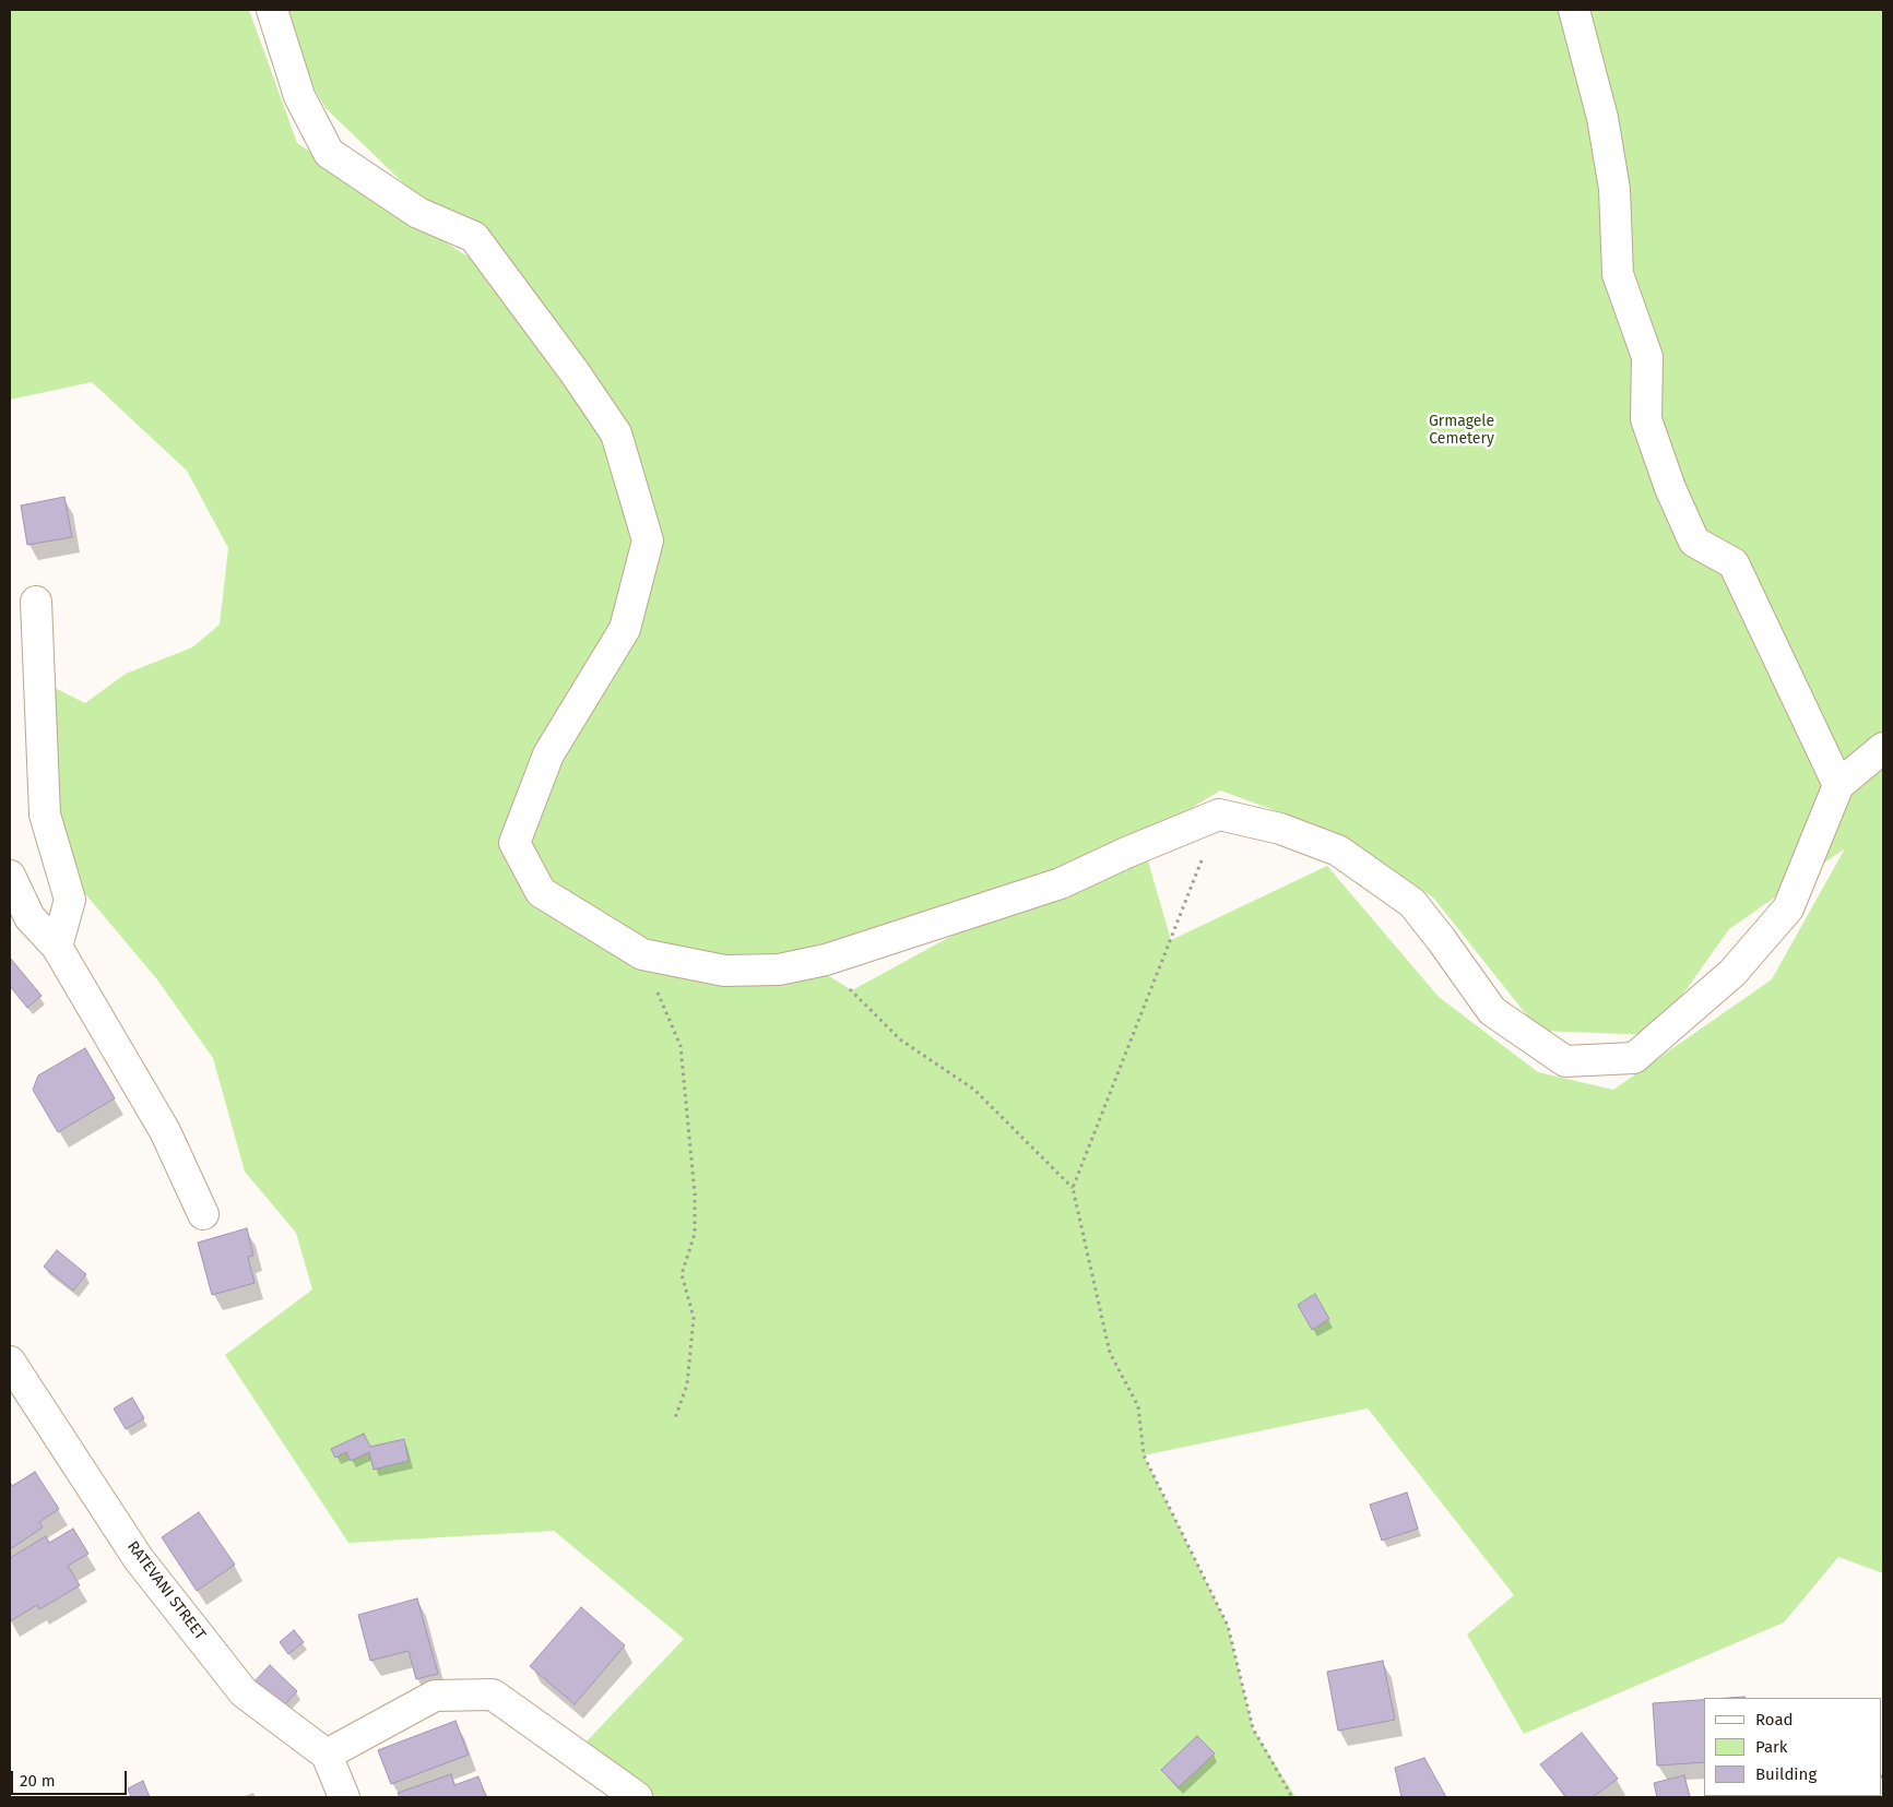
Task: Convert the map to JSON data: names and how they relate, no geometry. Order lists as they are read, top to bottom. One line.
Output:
{"streets":{"street":["RATEVANI STREET"]},"parks":["Grmagele Cemetery"],"legend":["Road","Park","Building"],"scale_bar":"20 m"}
